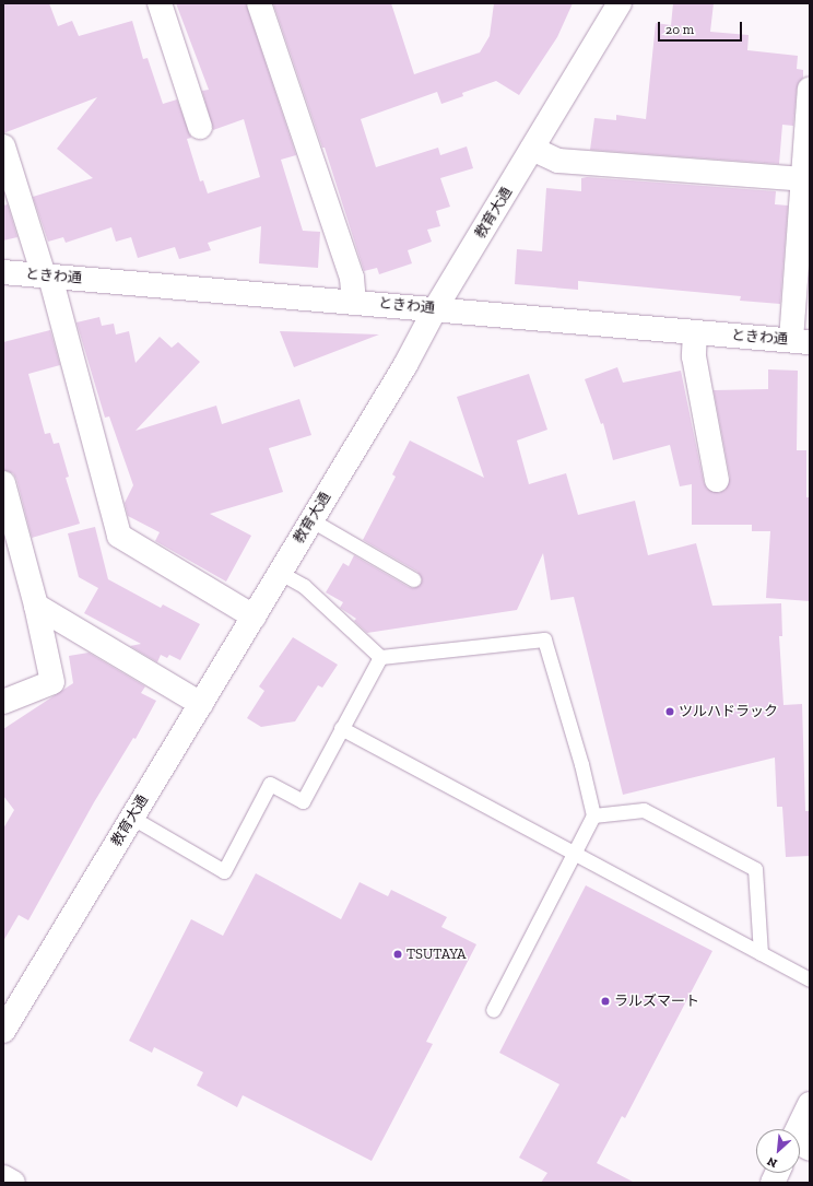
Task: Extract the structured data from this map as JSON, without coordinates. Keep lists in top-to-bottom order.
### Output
{
  "streets": {
    "street": ["教育大通", "ときわ通"]
  },
  "crossings": [
    ["教育大通", "ときわ通"]
  ],
  "places": ["ツルハドラック", "TSUTAYA", "ラルズマート"],
  "scale_bar": "20 m",
  "north": "bottom left"
}
